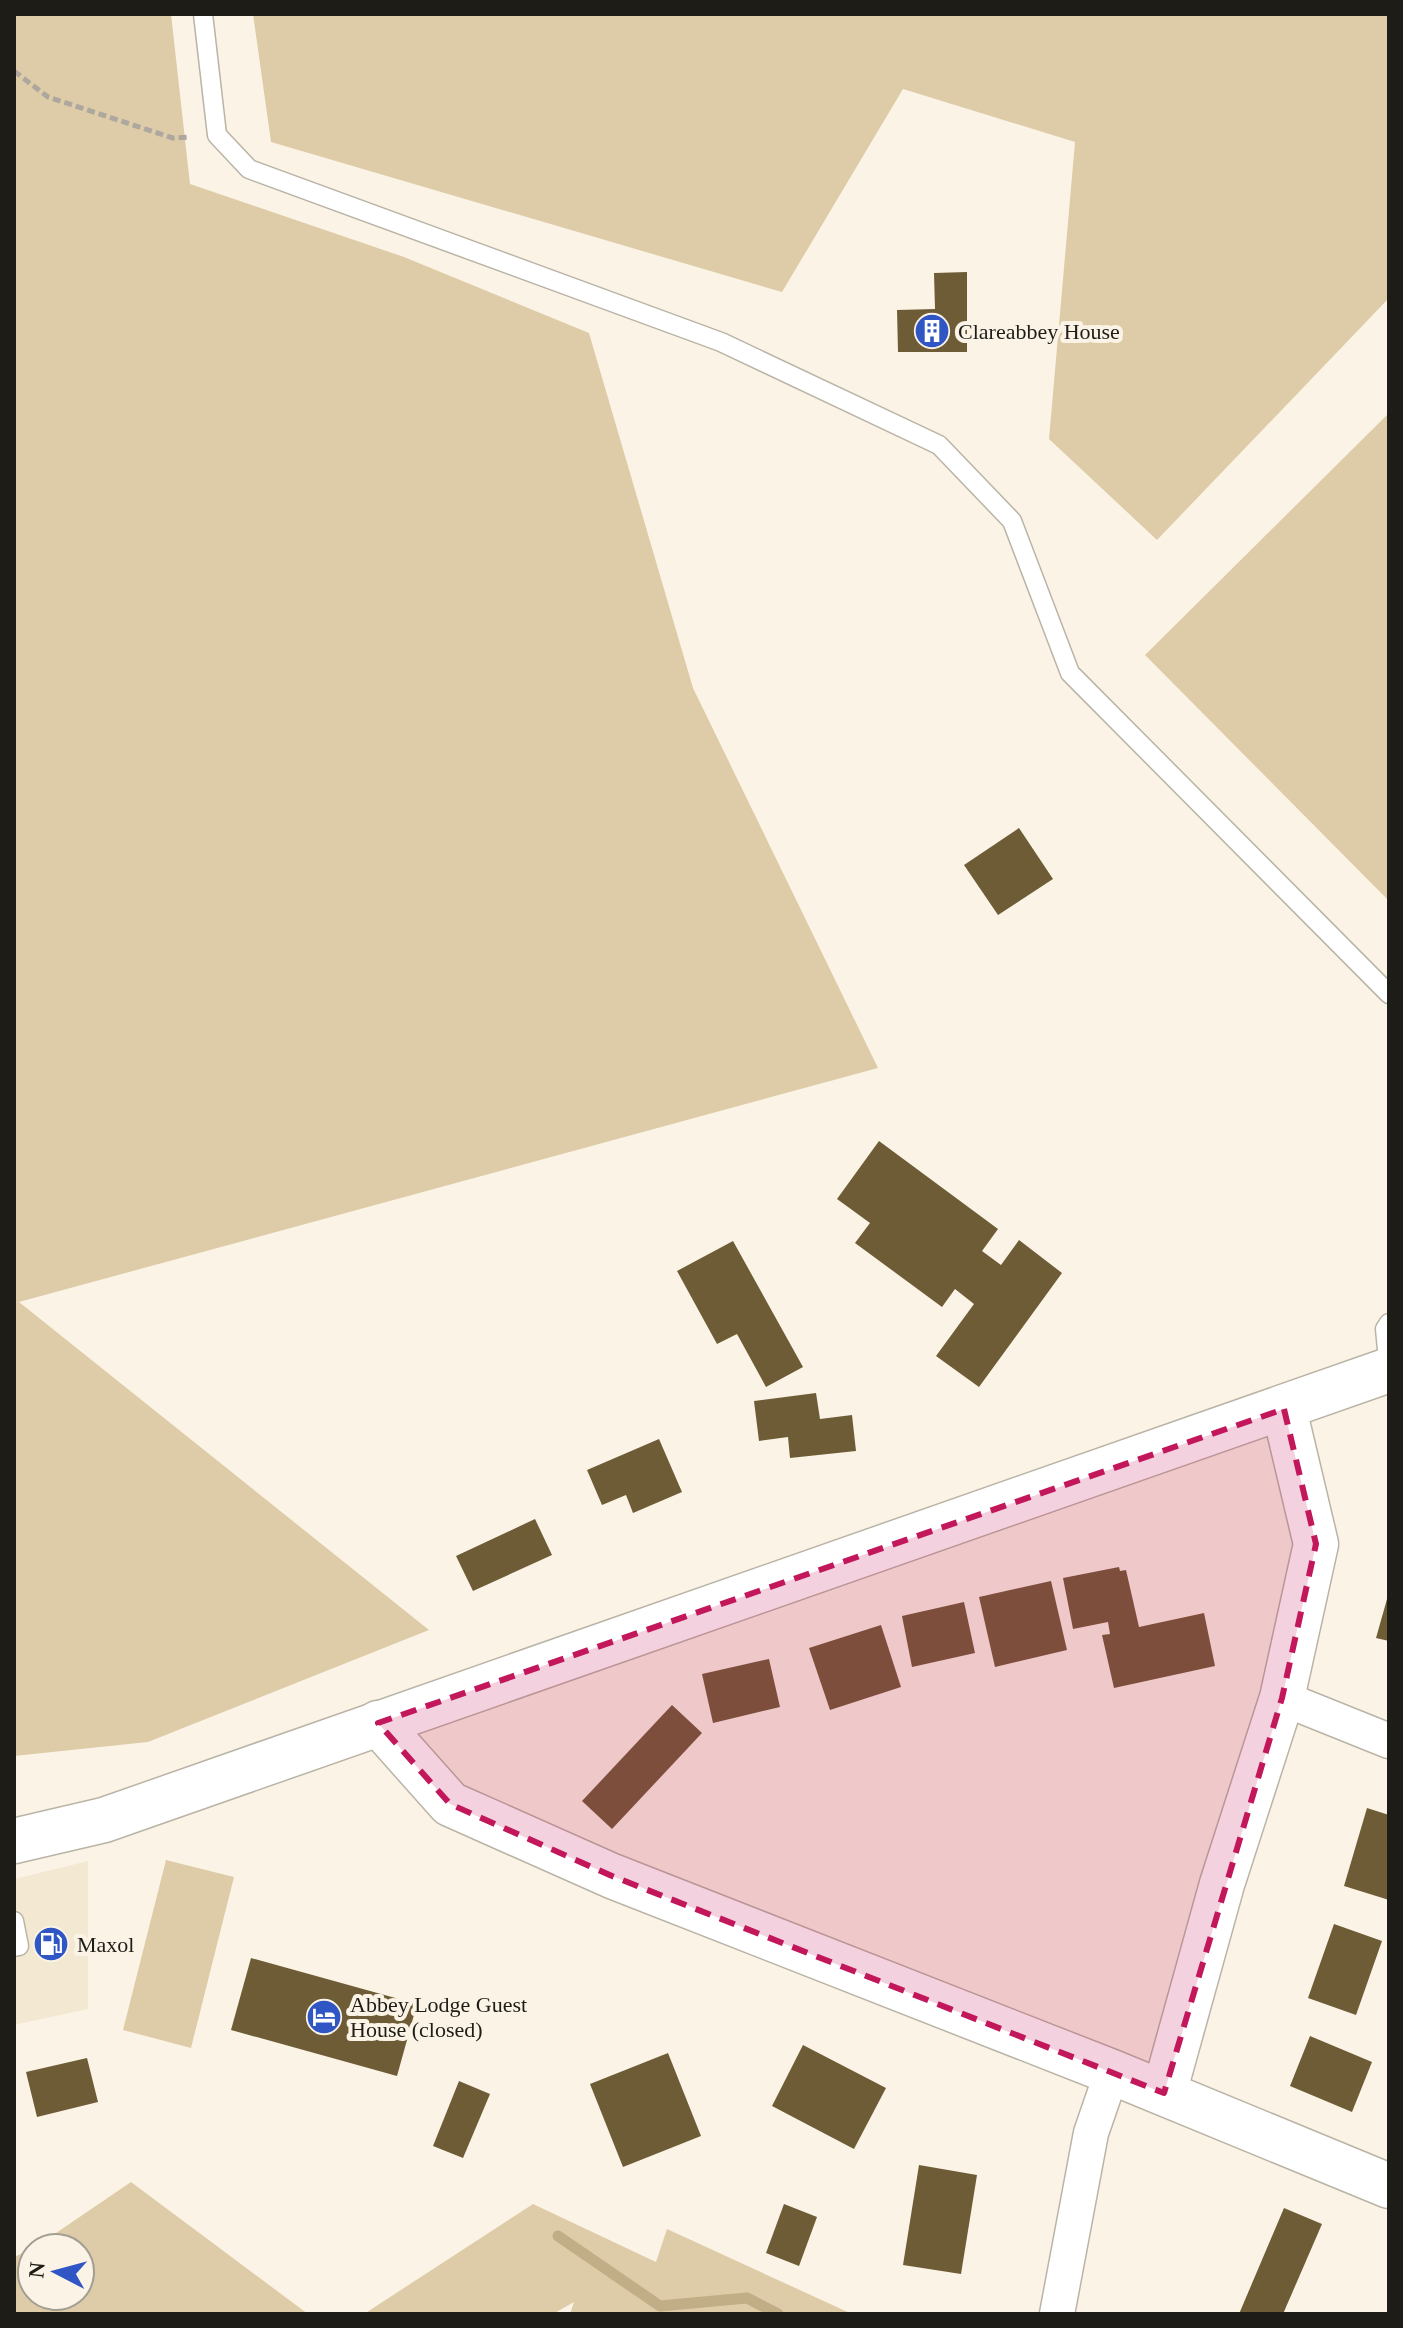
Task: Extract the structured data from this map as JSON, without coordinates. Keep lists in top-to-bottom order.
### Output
{
  "places": {
    "building": ["Clareabbey House"],
    "fuel station": ["Maxol"],
    "hotel": ["Abbey Lodge Guest House (closed)"]
  },
  "north": "left"
}
